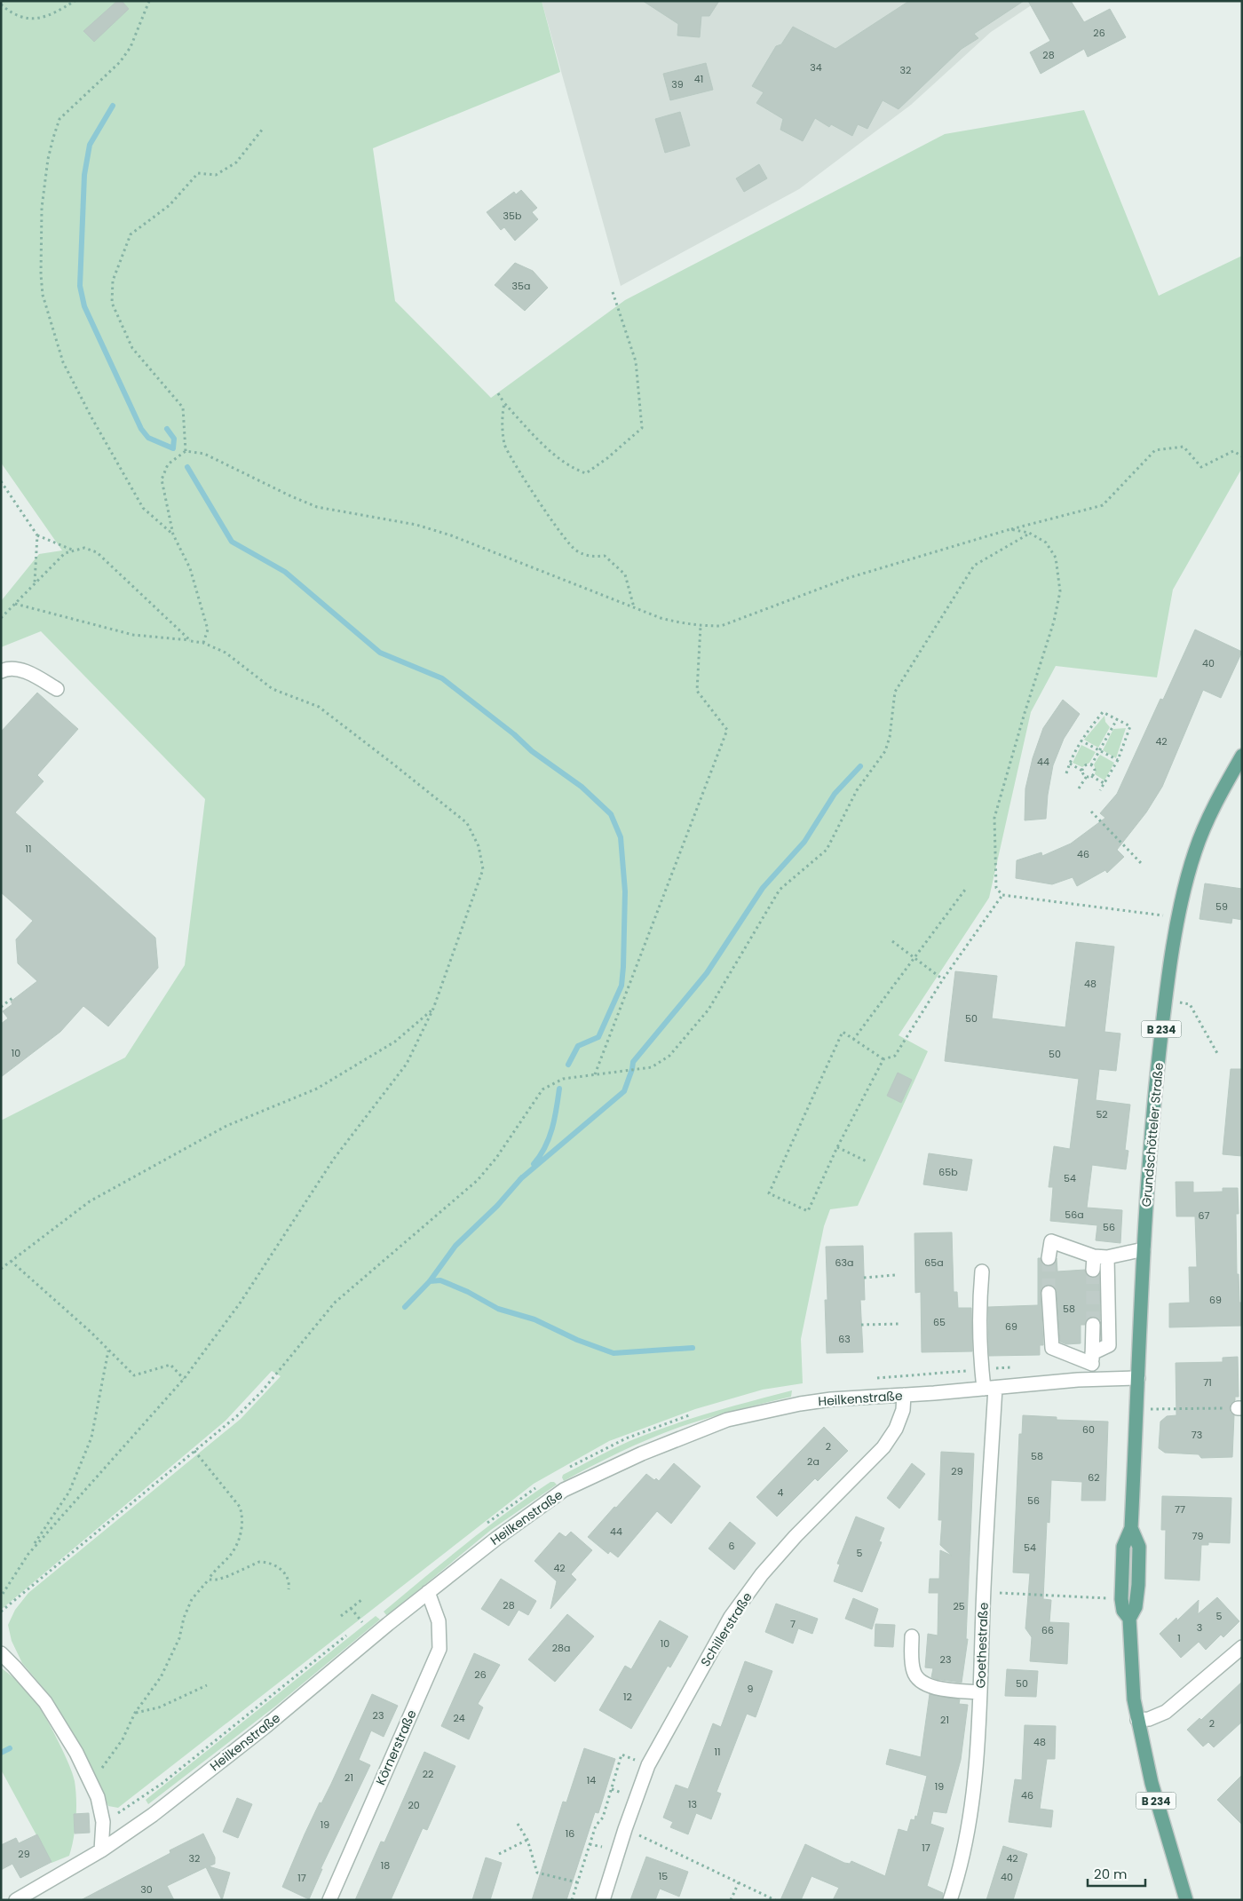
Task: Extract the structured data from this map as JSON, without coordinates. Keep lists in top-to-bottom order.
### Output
{
  "streets": {
    "main road": ["B 234", "Grundschötteler Straße"],
    "street": [
      "Heilkenstraße",
      "Schillerstraße",
      "Goethestraße",
      "Körnerstraße"
    ]
  },
  "crossings": [
    ["Grundschötteler Straße", "Heilkenstraße"],
    ["Heilkenstraße", "Schillerstraße"],
    ["Heilkenstraße", "Goethestraße"],
    ["Heilkenstraße", "Körnerstraße"]
  ],
  "house_numbers": [
    "26",
    "28",
    "34",
    "32",
    "41",
    "39",
    "35b",
    "35a",
    "40",
    "42",
    "44",
    "11",
    "46",
    "59",
    "48",
    "50",
    "10",
    "50",
    "52",
    "65b",
    "54",
    "56a",
    "67",
    "56",
    "63a",
    "65a",
    "69",
    "58",
    "65",
    "69",
    "63",
    "71",
    "60",
    "73",
    "2",
    "58",
    "2a",
    "29",
    "62",
    "4",
    "56",
    "77",
    "44",
    "79",
    "6",
    "54",
    "5",
    "42",
    "28",
    "25",
    "5",
    "7",
    "3",
    "66",
    "1",
    "10",
    "28a",
    "23",
    "26",
    "50",
    "9",
    "12",
    "23",
    "24",
    "21",
    "2",
    "48",
    "11",
    "22",
    "21",
    "14",
    "19",
    "46",
    "13",
    "20",
    "19",
    "16",
    "17",
    "29",
    "32",
    "42",
    "18",
    "15",
    "40",
    "17",
    "30"
  ],
  "scale_bar": "20 m"
}
